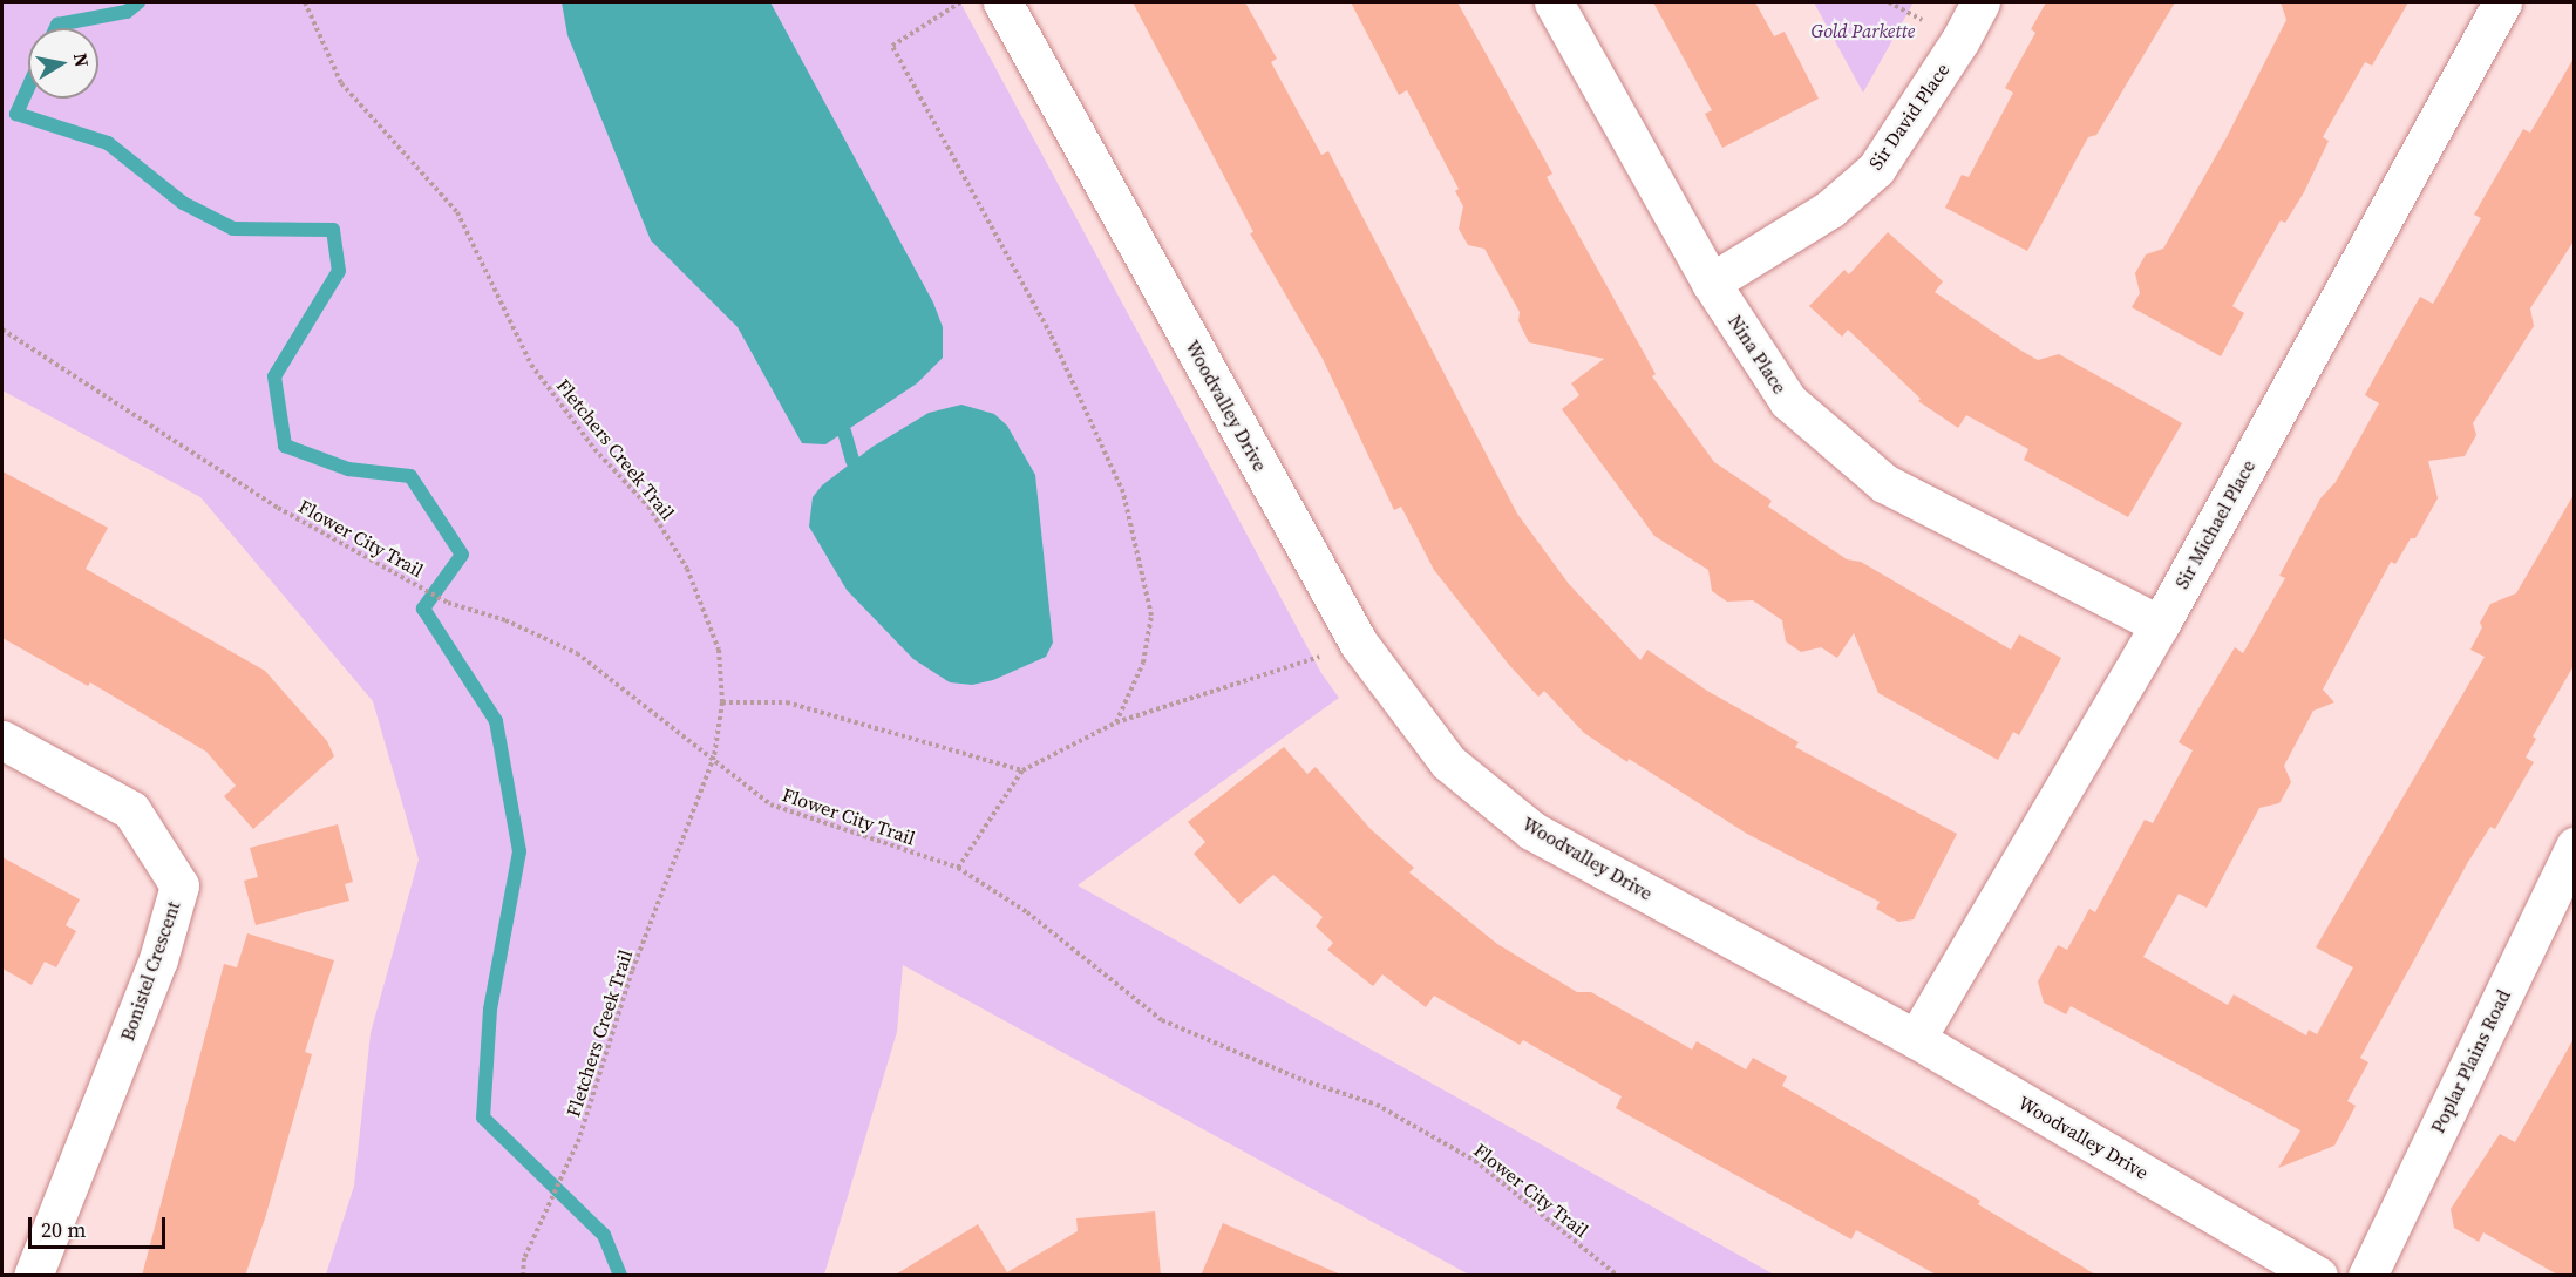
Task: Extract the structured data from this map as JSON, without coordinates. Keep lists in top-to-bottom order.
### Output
{
  "streets": {
    "street": [
      "Sir David Place",
      "Nina Place",
      "Woodvalley Drive",
      "Sir Michael Place",
      "Bonistel Crescent",
      "Poplar Plains Road"
    ],
    "path": ["Fletchers Creek Trail", "Flower City Trail"]
  },
  "crossings": [
    ["Sir David Place", "Nina Place"],
    ["Nina Place", "Sir Michael Place"],
    ["Woodvalley Drive", "Sir Michael Place"],
    ["Fletchers Creek Trail", "Flower City Trail"]
  ],
  "parks": ["Gold Parkette"],
  "scale_bar": "20 m",
  "north": "right"
}
